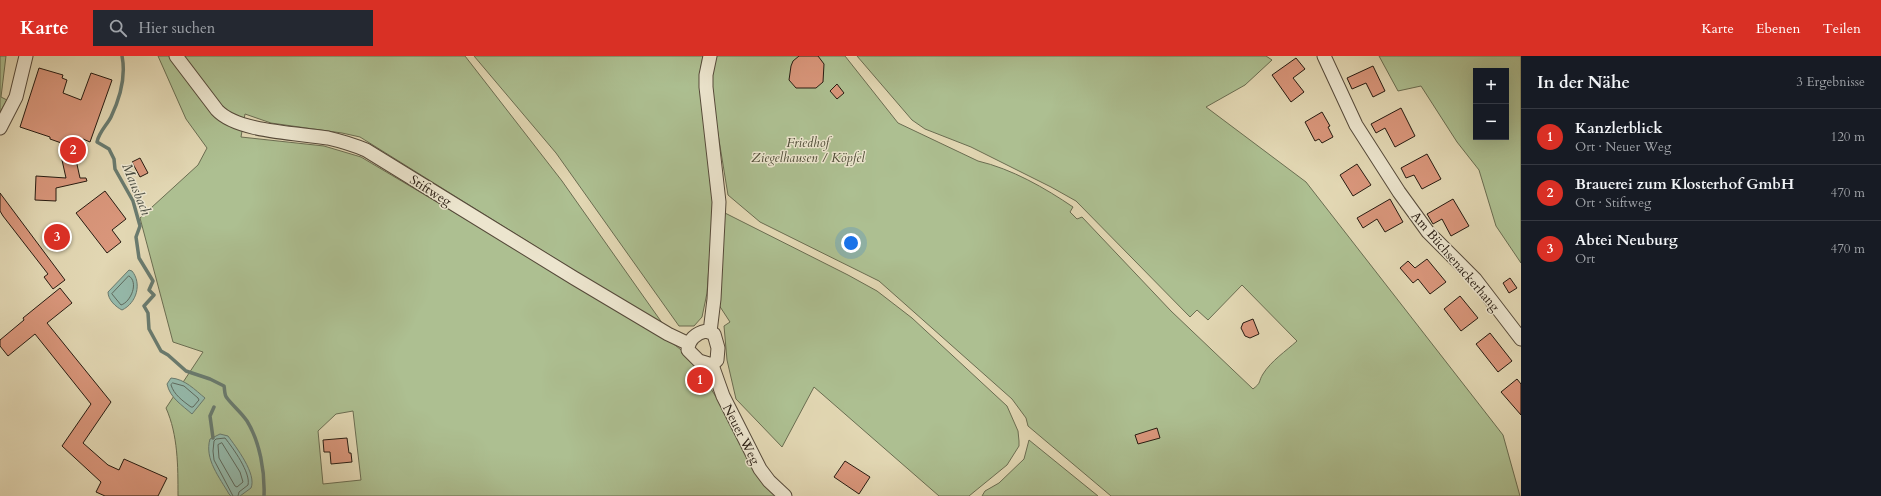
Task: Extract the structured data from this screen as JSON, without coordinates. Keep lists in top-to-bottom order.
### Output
{
  "streets": {
    "street": ["Stiftweg", "Am Büchsenackerhang", "Neuer Weg"]
  },
  "crossings": [
    ["Stiftweg", "Neuer Weg"]
  ],
  "water": ["Mausbach"],
  "parks": ["Friedhof Ziegelhausen / Köpfel"],
  "page": {
    "header": "Karte",
    "search": "Hier suchen",
    "nav": ["Karte", "Ebenen", "Teilen"],
    "heading": ["In der Nähe", "3 Ergebnisse"],
    "map_buttons": ["+", "−"],
    "list": [
      {
        "mark": "1",
        "name": "Kanzlerblick",
        "note": "Ort · Neuer Weg",
        "value": "120 m"
      },
      {
        "mark": "2",
        "name": "Brauerei zum Klosterhof GmbH",
        "note": "Ort · Stiftweg",
        "value": "470 m"
      },
      {
        "mark": "3",
        "name": "Abtei Neuburg",
        "note": "Ort",
        "value": "470 m"
      }
    ],
    "pins": ["2", "3", "1"]
  }
}
